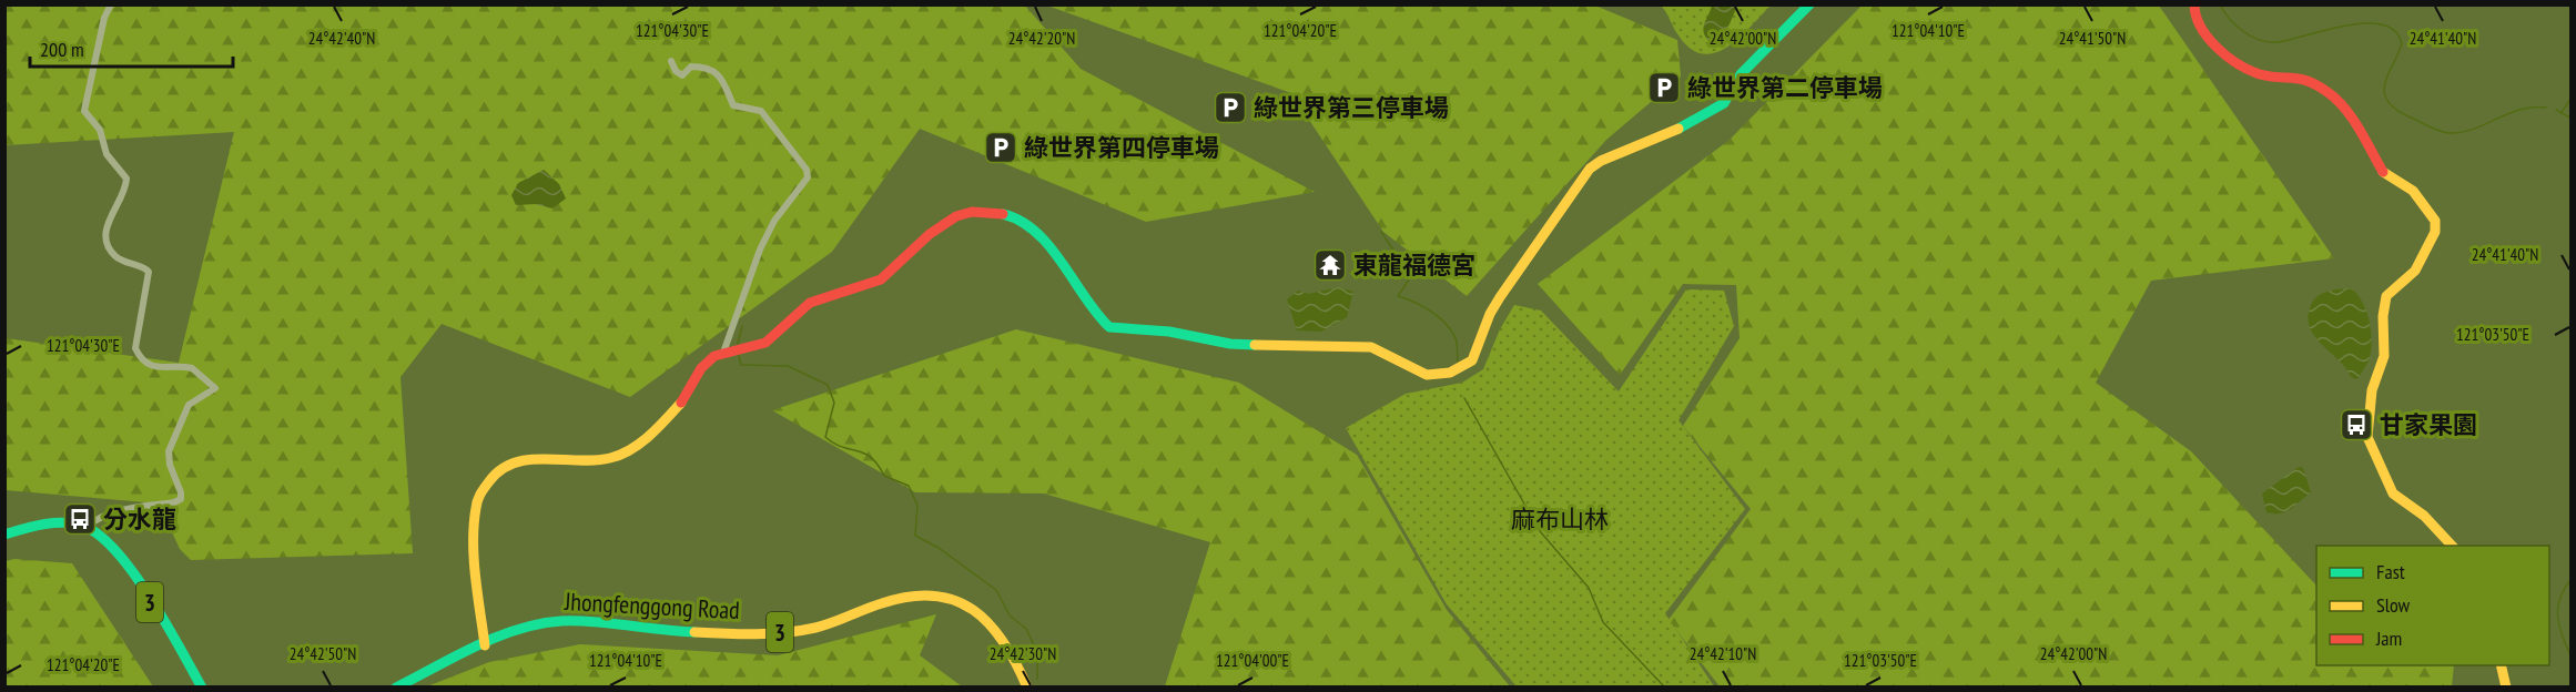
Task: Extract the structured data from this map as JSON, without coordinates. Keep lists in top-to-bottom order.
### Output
{
  "streets": {
    "street": ["3", "Jhongfenggong Road"]
  },
  "parks": ["麻布山林"],
  "places": {
    "parking": ["綠世界第二停車場", "綠世界第三停車場", "綠世界第四停車場"],
    "temple": ["東龍福德宮"],
    "bus stop": ["甘家果園", "分水龍"]
  },
  "legend": ["Fast", "Slow", "Jam"],
  "scale_bar": "200 m",
  "coordinates": [
    "121°04'30\"E",
    "121°04'20\"E",
    "121°04'10\"E",
    "24°41'40\"N",
    "24°42'40\"N",
    "24°42'20\"N",
    "24°42'00\"N",
    "24°41'50\"N",
    "121°03'50\"E",
    "24°42'50\"N",
    "24°42'30\"N",
    "24°42'10\"N",
    "121°04'00\"E"
  ]
}
